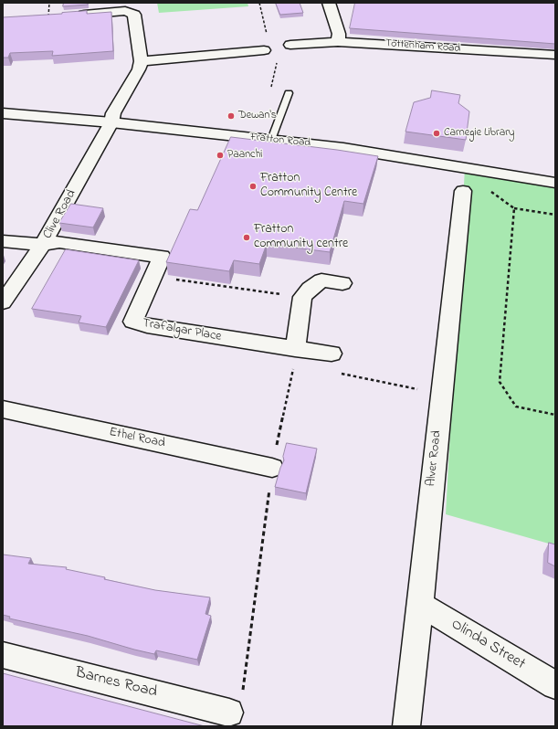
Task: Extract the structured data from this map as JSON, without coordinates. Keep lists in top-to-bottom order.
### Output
{
  "streets": {
    "street": [
      "Tottenham Road",
      "Fratton Road",
      "Clive Road",
      "Trafalgar Place",
      "Ethel Road",
      "Alver Road",
      "Olinda Street",
      "Barnes Road"
    ]
  },
  "crossings": [
    ["Fratton Road", "Clive Road"],
    ["Clive Road", "Trafalgar Place"],
    ["Alver Road", "Olinda Street"]
  ],
  "places": [
    "Dewan's",
    "Carnegie Library",
    "Paanchi",
    "Fratton Community Centre",
    "Fratton community centre"
  ]
}
